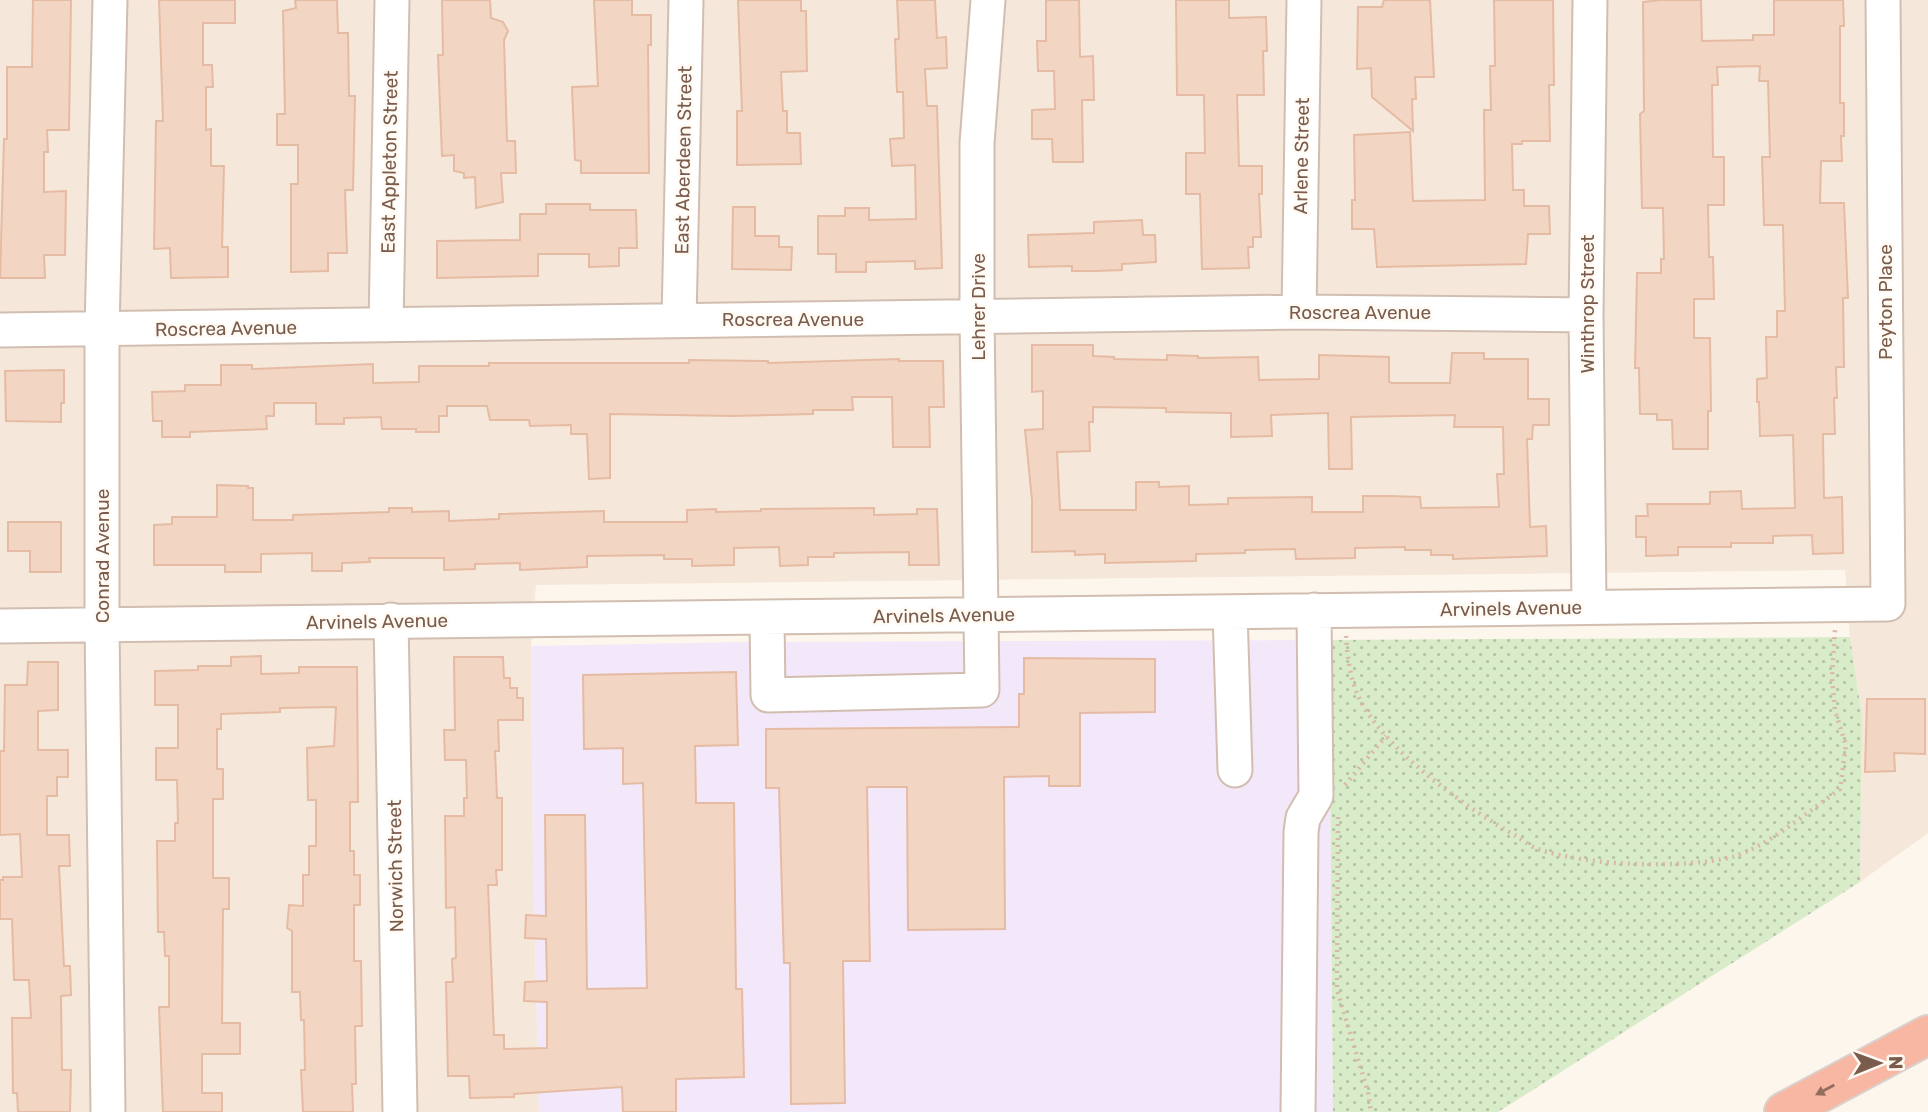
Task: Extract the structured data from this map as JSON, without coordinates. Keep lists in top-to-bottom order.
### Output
{
  "streets": {
    "street": [
      "Arlene Street",
      "East Aberdeen Street",
      "East Appleton Street",
      "Peyton Place",
      "Winthrop Street",
      "Lehrer Drive",
      "Roscrea Avenue",
      "Conrad Avenue",
      "Arvinels Avenue",
      "Norwich Street"
    ]
  },
  "crossings": [
    ["Arlene Street", "Roscrea Avenue"],
    ["East Aberdeen Street", "Roscrea Avenue"],
    ["East Appleton Street", "Roscrea Avenue"],
    ["Peyton Place", "Arvinels Avenue"],
    ["Winthrop Street", "Roscrea Avenue"],
    ["Winthrop Street", "Arvinels Avenue"],
    ["Lehrer Drive", "Roscrea Avenue"],
    ["Lehrer Drive", "Arvinels Avenue"],
    ["Roscrea Avenue", "Conrad Avenue"],
    ["Conrad Avenue", "Arvinels Avenue"],
    ["Arvinels Avenue", "Norwich Street"]
  ],
  "north": "right"
}
